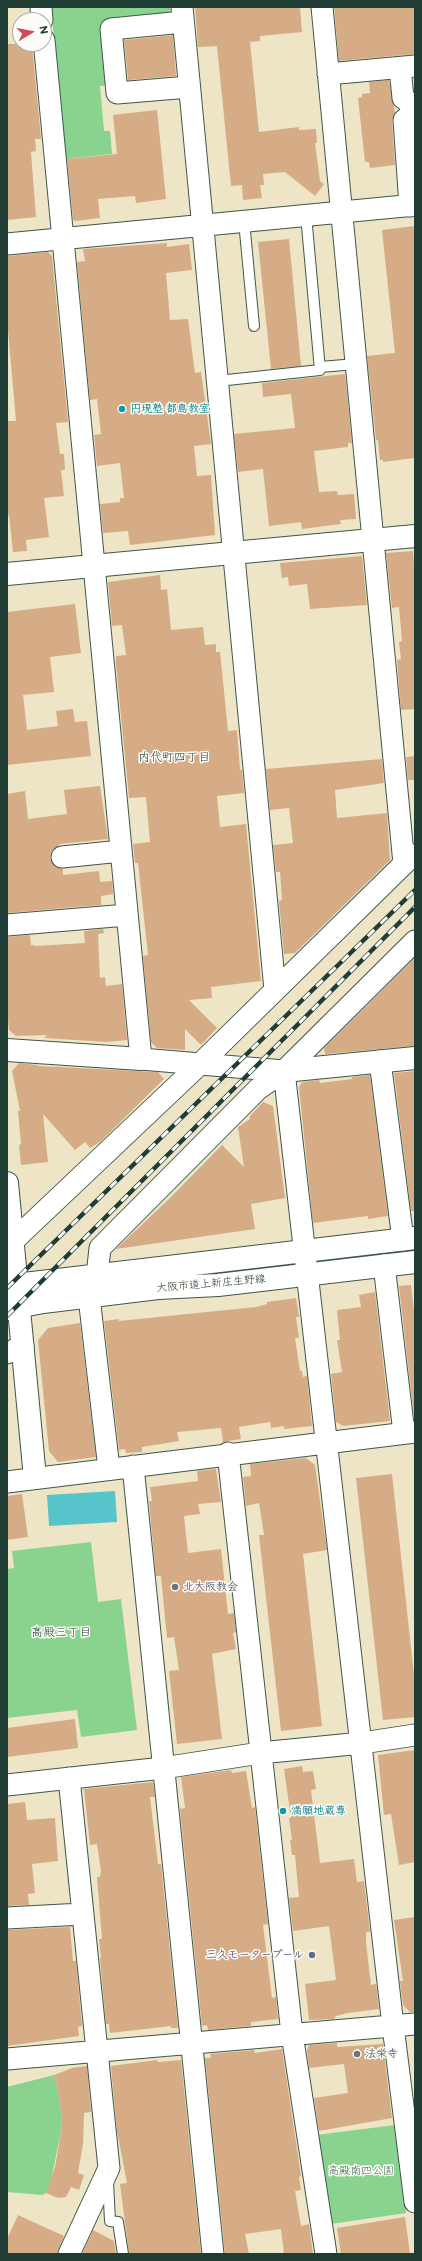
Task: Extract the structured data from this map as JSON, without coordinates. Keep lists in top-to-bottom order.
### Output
{
  "streets": {
    "street": ["大阪市道上新庄生野線"]
  },
  "districts": ["内代町四丁目", "高殿三丁目"],
  "parks": ["高殿南四公園"],
  "places": [
    "円現塾 都島教室",
    "北大阪教会",
    "満願地蔵尊",
    "三久モータープール",
    "法栄寺"
  ],
  "north": "right"
}
